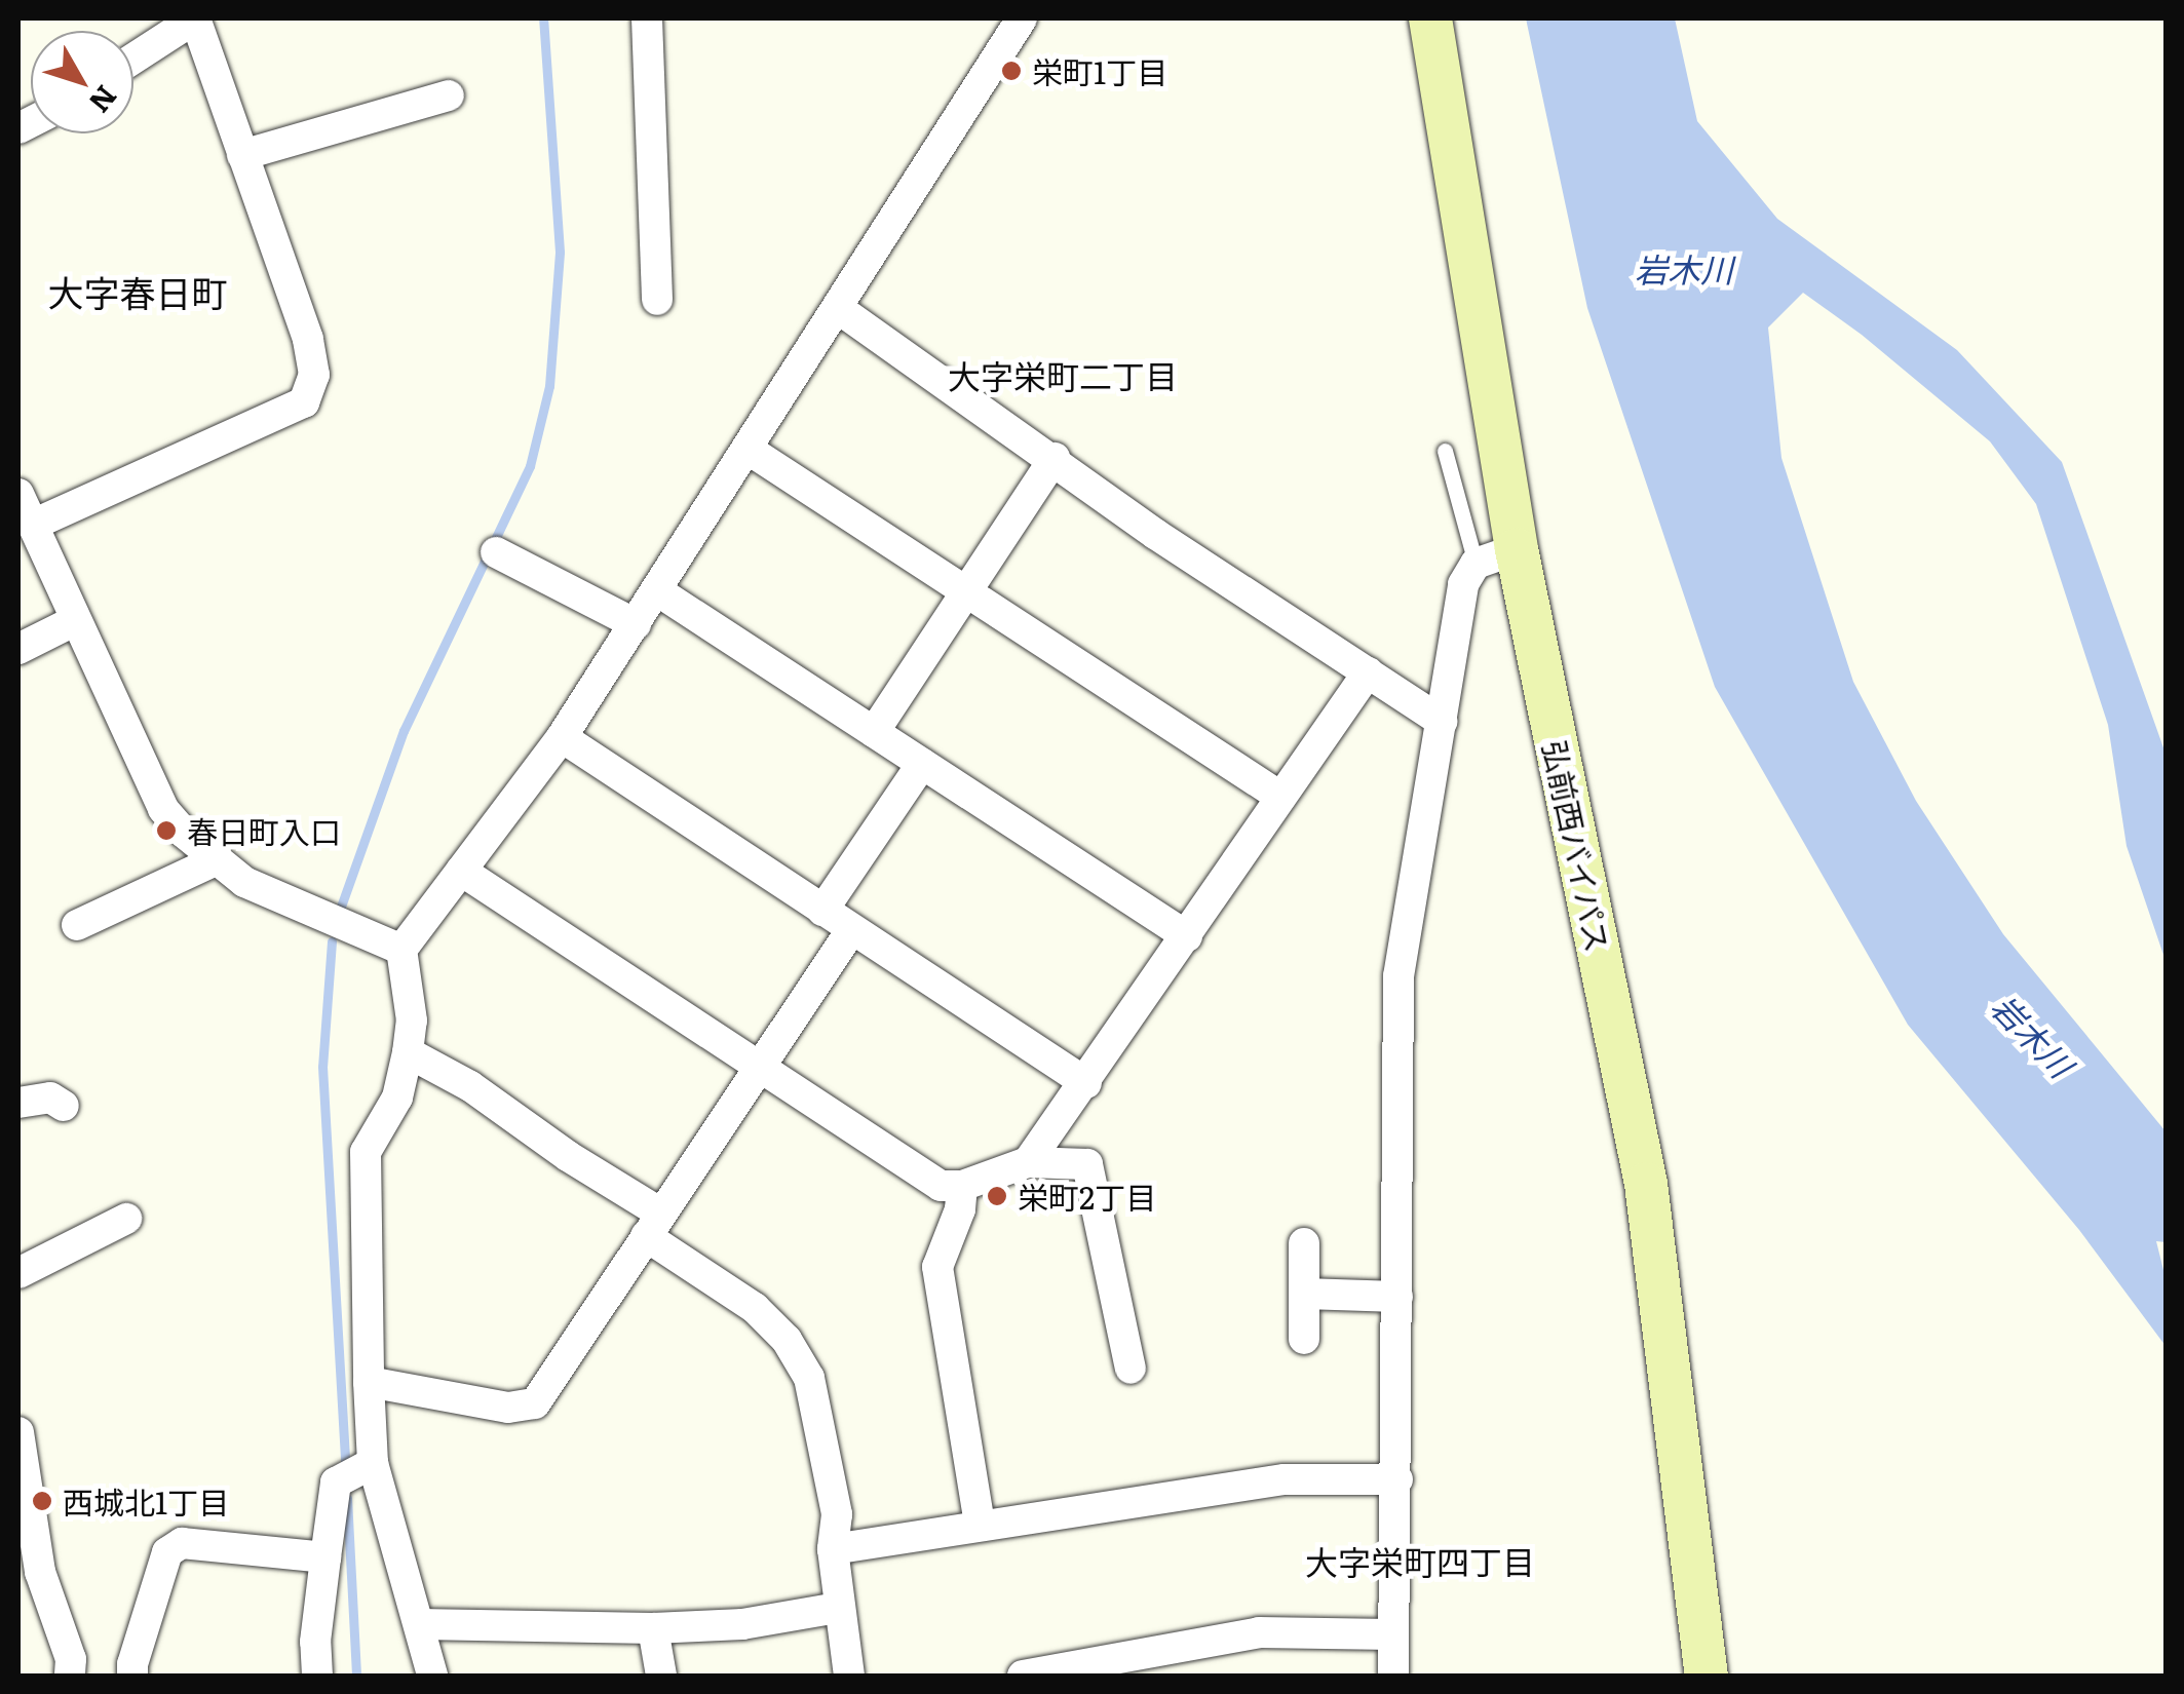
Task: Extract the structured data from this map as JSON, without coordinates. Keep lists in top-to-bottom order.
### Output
{
  "streets": {
    "street": ["弘前西バイパス"]
  },
  "districts": ["大字春日町", "大字栄町二丁目", "大字栄町四丁目"],
  "water": ["岩木川"],
  "places": [
    "栄町1丁目",
    "春日町入口",
    "栄町2丁目",
    "西城北1丁目"
  ],
  "north": "bottom right"
}
